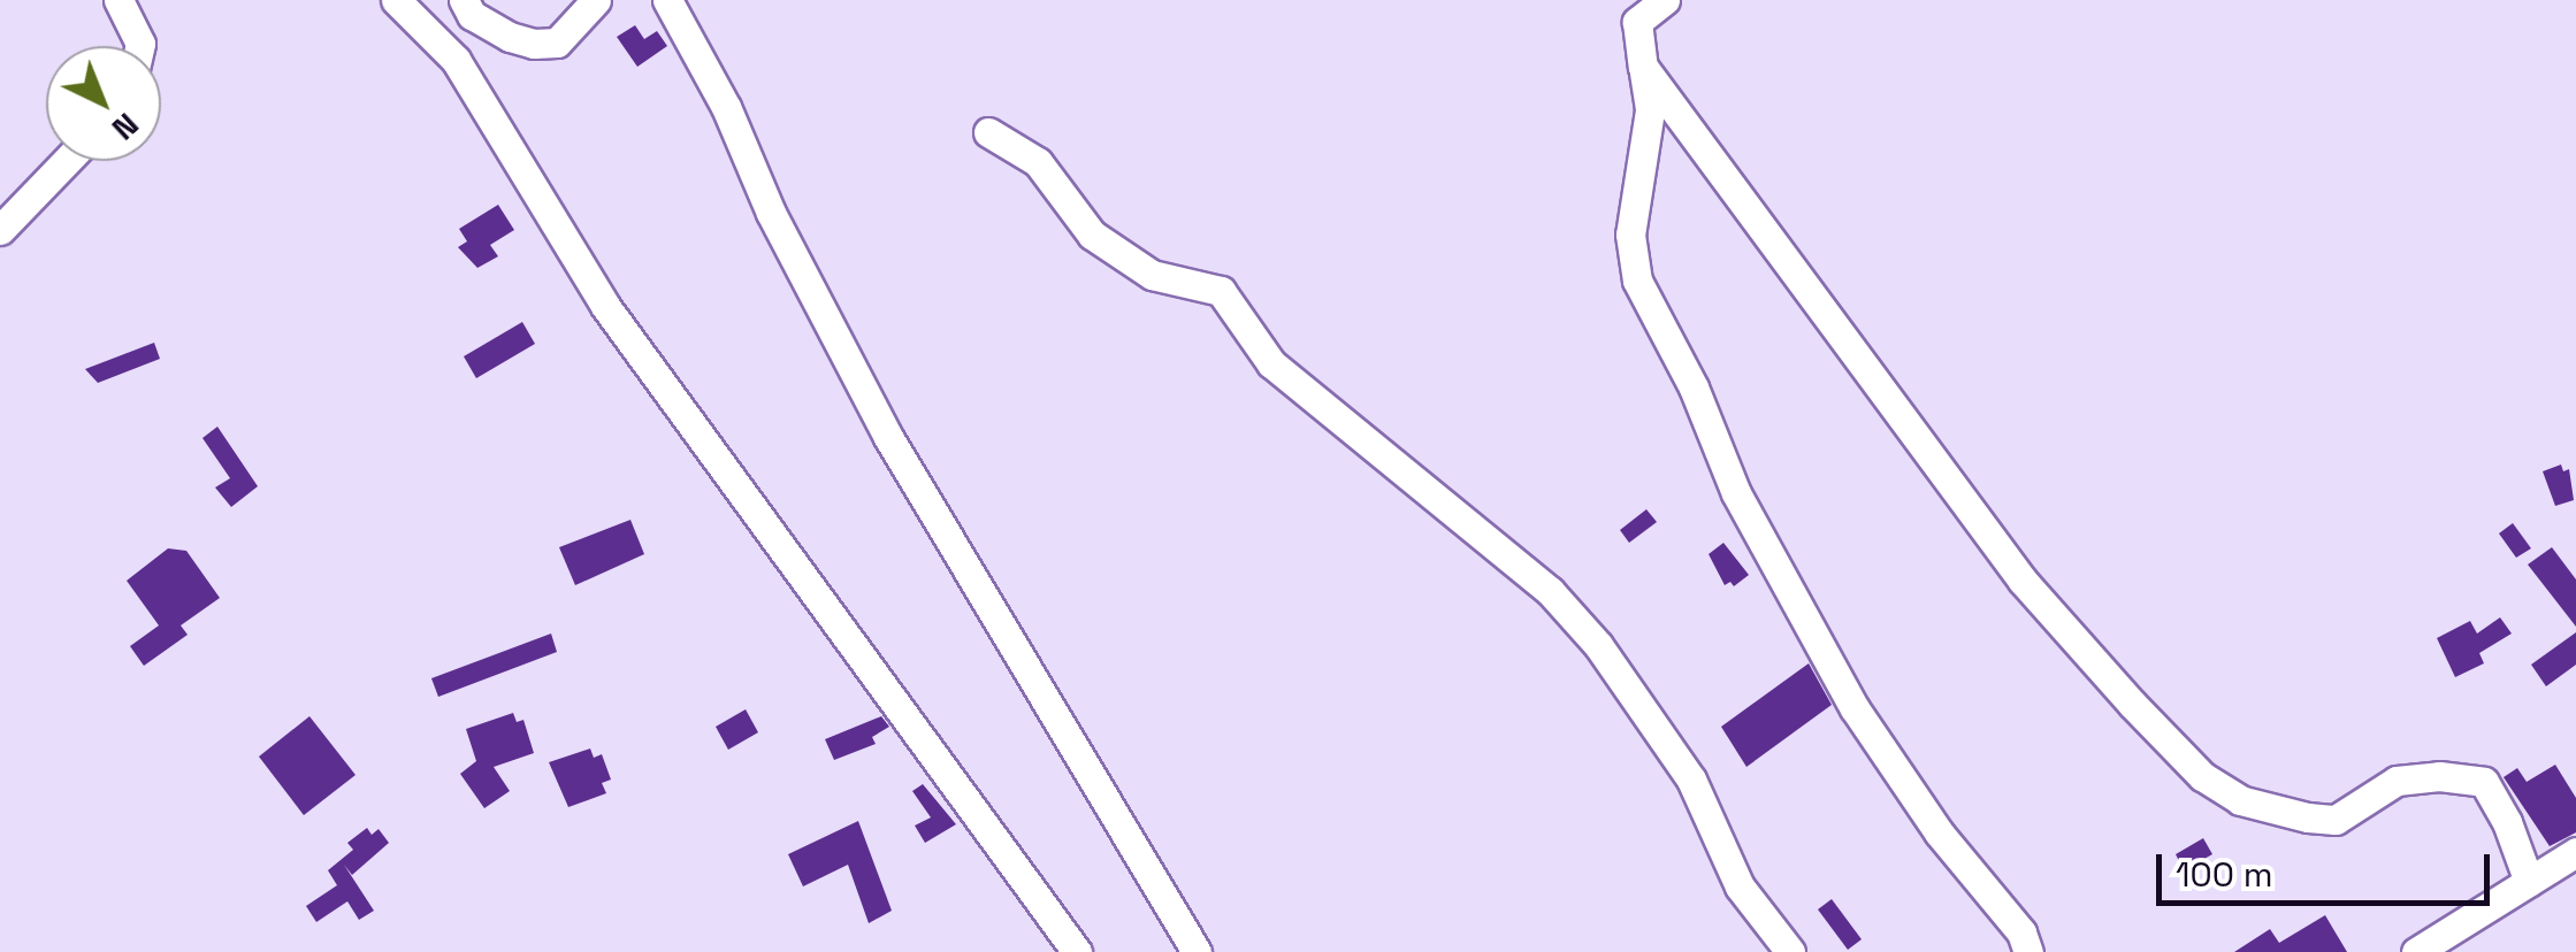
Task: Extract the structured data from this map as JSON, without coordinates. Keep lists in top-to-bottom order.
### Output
{
  "scale_bar": "100 m",
  "north": "bottom right"
}
